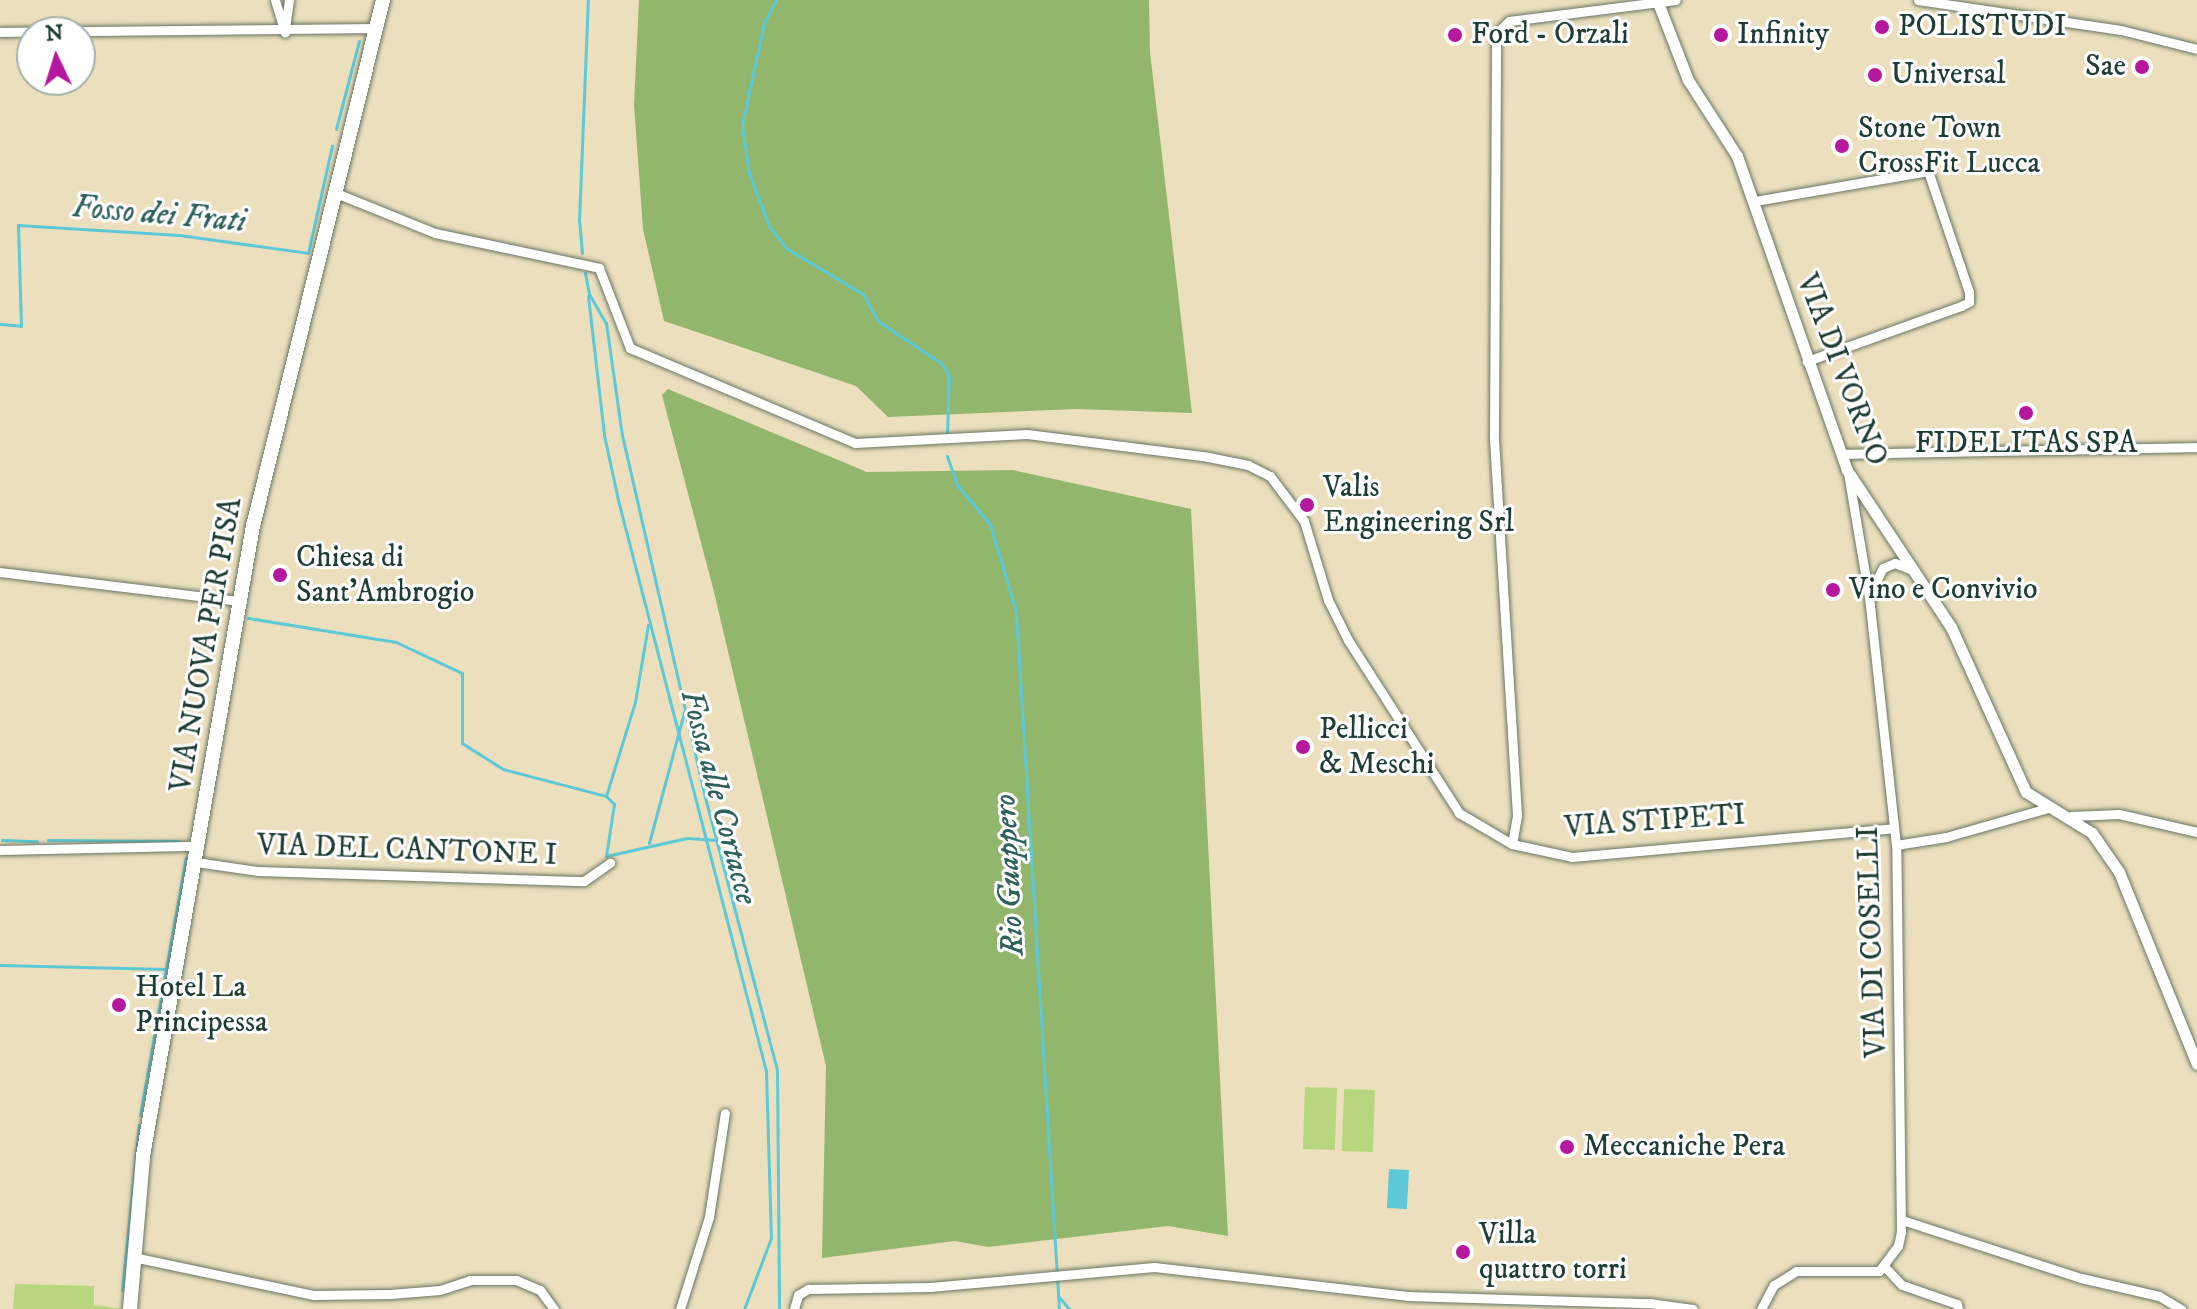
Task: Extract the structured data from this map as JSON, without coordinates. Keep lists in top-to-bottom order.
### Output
{
  "streets": {
    "main road": ["VIA NUOVA PER PISA"],
    "street": [
      "VIA DI VORNO",
      "VIA STIPETI",
      "VIA DEL CANTONE I",
      "VIA DI COSELLI"
    ]
  },
  "crossings": [
    ["VIA DI VORNO", "VIA DI COSELLI"],
    ["VIA NUOVA PER PISA", "VIA STIPETI"],
    ["VIA NUOVA PER PISA", "VIA DEL CANTONE I"],
    ["VIA STIPETI", "VIA DI COSELLI"]
  ],
  "water": ["Fosso dei Frati", "Fossa alle Cortacce", "Rio Guappero"],
  "places": [
    "POLISTUDI",
    "Ford - Orzali",
    "Infinity",
    "Sae",
    "Universal",
    "Stone Town CrossFit Lucca",
    "FIDELITAS SPA",
    "Valis Engineering Srl",
    "Chiesa di Sant'Ambrogio",
    "Vino e Convivio",
    "Pellicci & Meschi",
    "Hotel La Principessa",
    "Meccaniche Pera",
    "Villa quattro torri"
  ],
  "north": "top"
}
